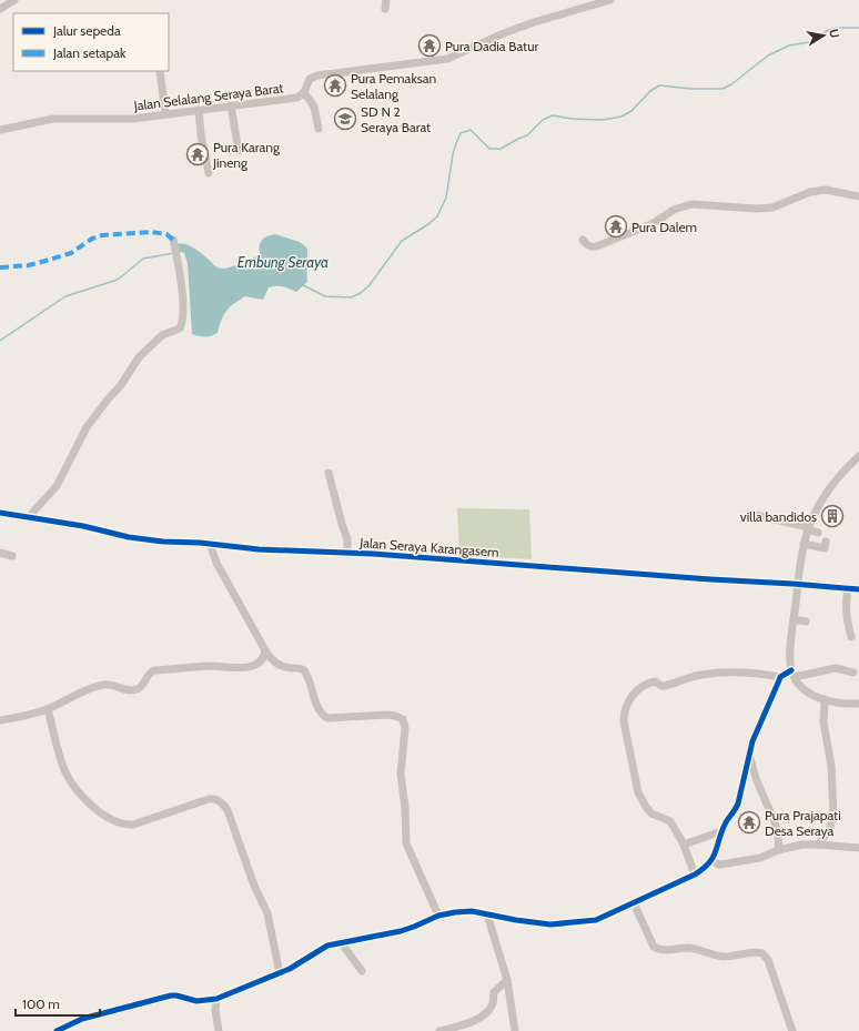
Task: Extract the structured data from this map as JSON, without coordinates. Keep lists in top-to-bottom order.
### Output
{
  "streets": {
    "street": ["Jalan Selalang Seraya Barat", "Jalan Seraya Karangasem"]
  },
  "water": ["Embung Seraya"],
  "places": {
    "temple": [
      "Pura Dadia Batur",
      "Pura Pemaksan Selalang",
      "Pura Karang Jineng",
      "Pura Dalem",
      "Pura Prajapati Desa Seraya"
    ],
    "school or university": ["SD N 2 Seraya Barat"],
    "building": ["villa bandidos"]
  },
  "legend": ["Jalur sepeda", "Jalan setapak"],
  "scale_bar": "100 m",
  "north": "right"
}
